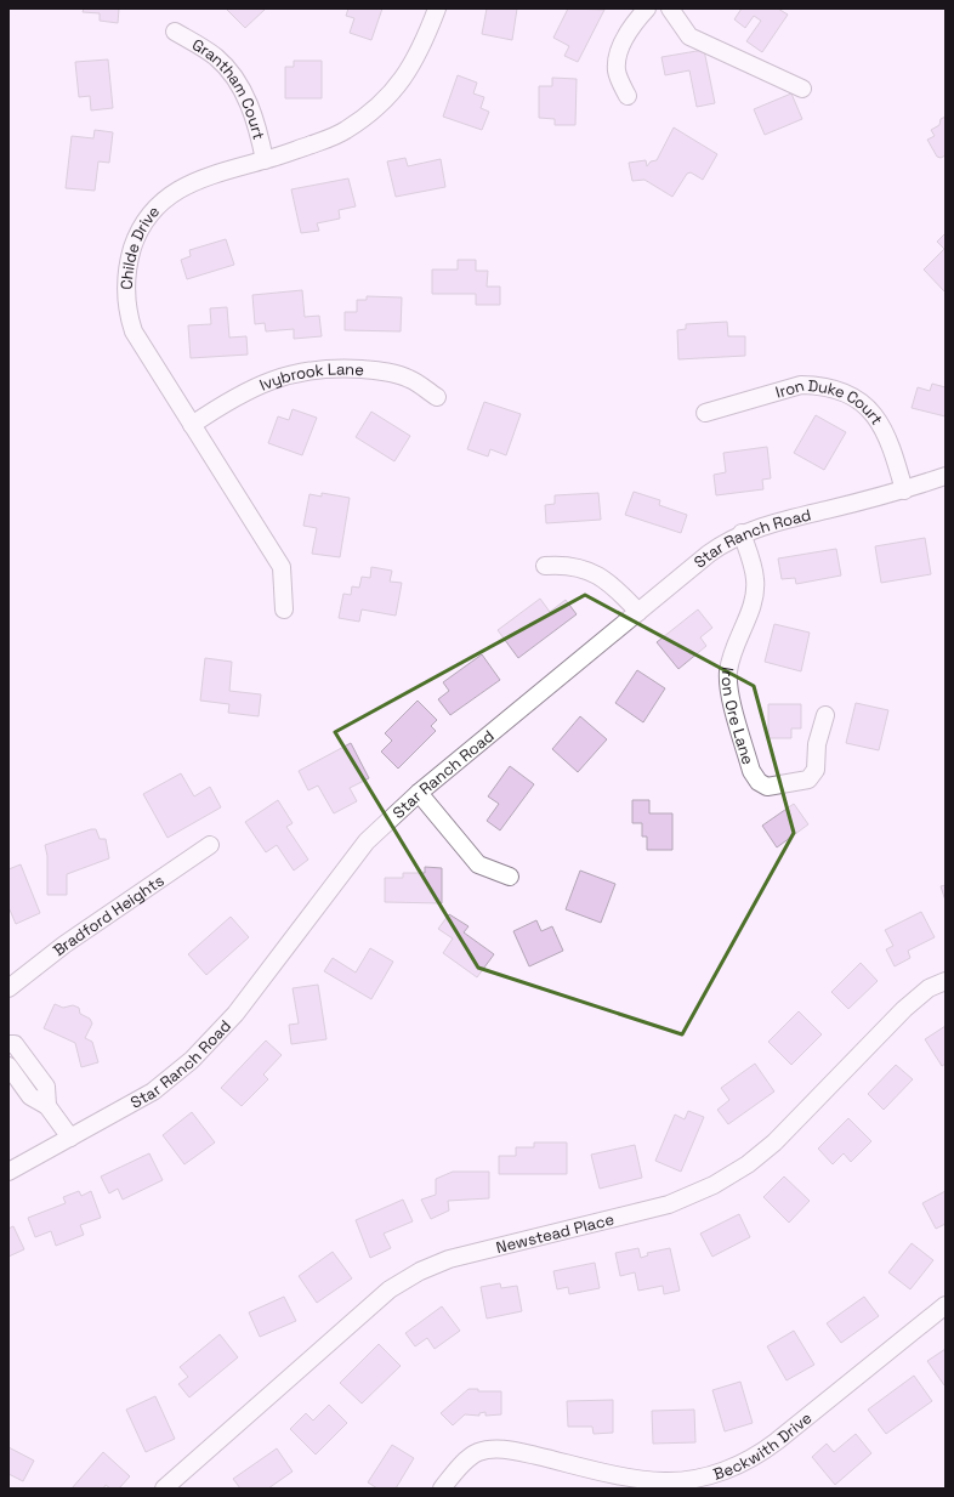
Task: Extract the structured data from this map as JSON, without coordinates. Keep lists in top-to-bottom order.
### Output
{
  "streets": {
    "street": [
      "Grantham Court",
      "Childe Drive",
      "Ivybrook Lane",
      "Iron Duke Court",
      "Star Ranch Road",
      "Iron Ore Lane",
      "Bradford Heights",
      "Newstead Place",
      "Beckwith Drive"
    ]
  },
  "crossings": [
    ["Grantham Court", "Childe Drive"],
    ["Childe Drive", "Ivybrook Lane"],
    ["Iron Duke Court", "Star Ranch Road"],
    ["Star Ranch Road", "Iron Ore Lane"]
  ]
}
